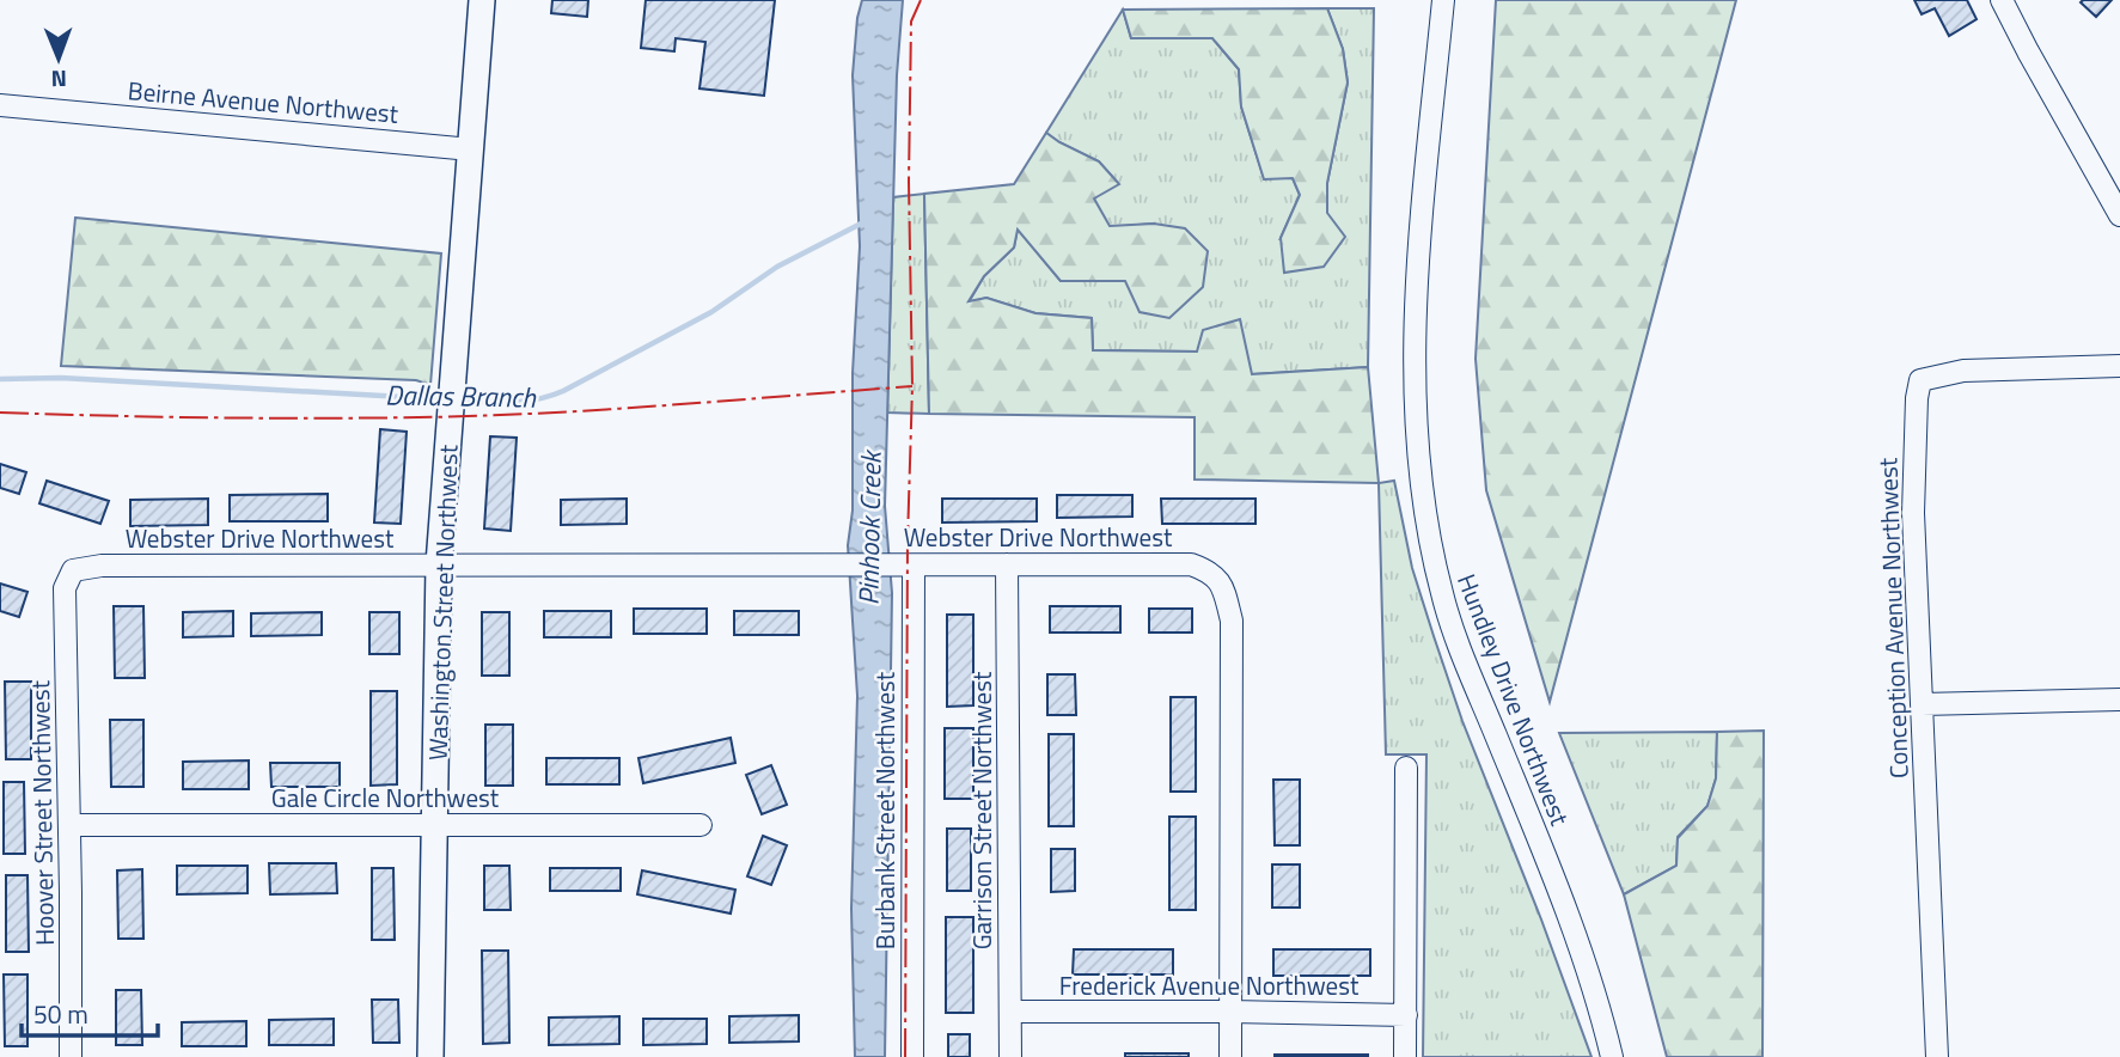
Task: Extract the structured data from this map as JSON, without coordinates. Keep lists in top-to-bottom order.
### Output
{
  "streets": {
    "main road": ["Washington Street Northwest"],
    "street": [
      "Beirne Avenue Northwest",
      "Webster Drive Northwest",
      "Conception Avenue Northwest",
      "Hundley Drive Northwest",
      "Gale Circle Northwest",
      "Burbank Street Northwest",
      "Garrison Street Northwest",
      "Hoover Street Northwest",
      "Frederick Avenue Northwest"
    ]
  },
  "crossings": [
    ["Beirne Avenue Northwest", "Washington Street Northwest"],
    ["Webster Drive Northwest", "Washington Street Northwest"],
    ["Webster Drive Northwest", "Burbank Street Northwest"],
    ["Webster Drive Northwest", "Garrison Street Northwest"],
    ["Webster Drive Northwest", "Hoover Street Northwest"],
    ["Webster Drive Northwest", "Frederick Avenue Northwest"],
    ["Washington Street Northwest", "Gale Circle Northwest"],
    ["Gale Circle Northwest", "Hoover Street Northwest"],
    ["Garrison Street Northwest", "Frederick Avenue Northwest"]
  ],
  "water": ["Dallas Branch", "Pinhook Creek"],
  "scale_bar": "50 m",
  "north": "bottom"
}
